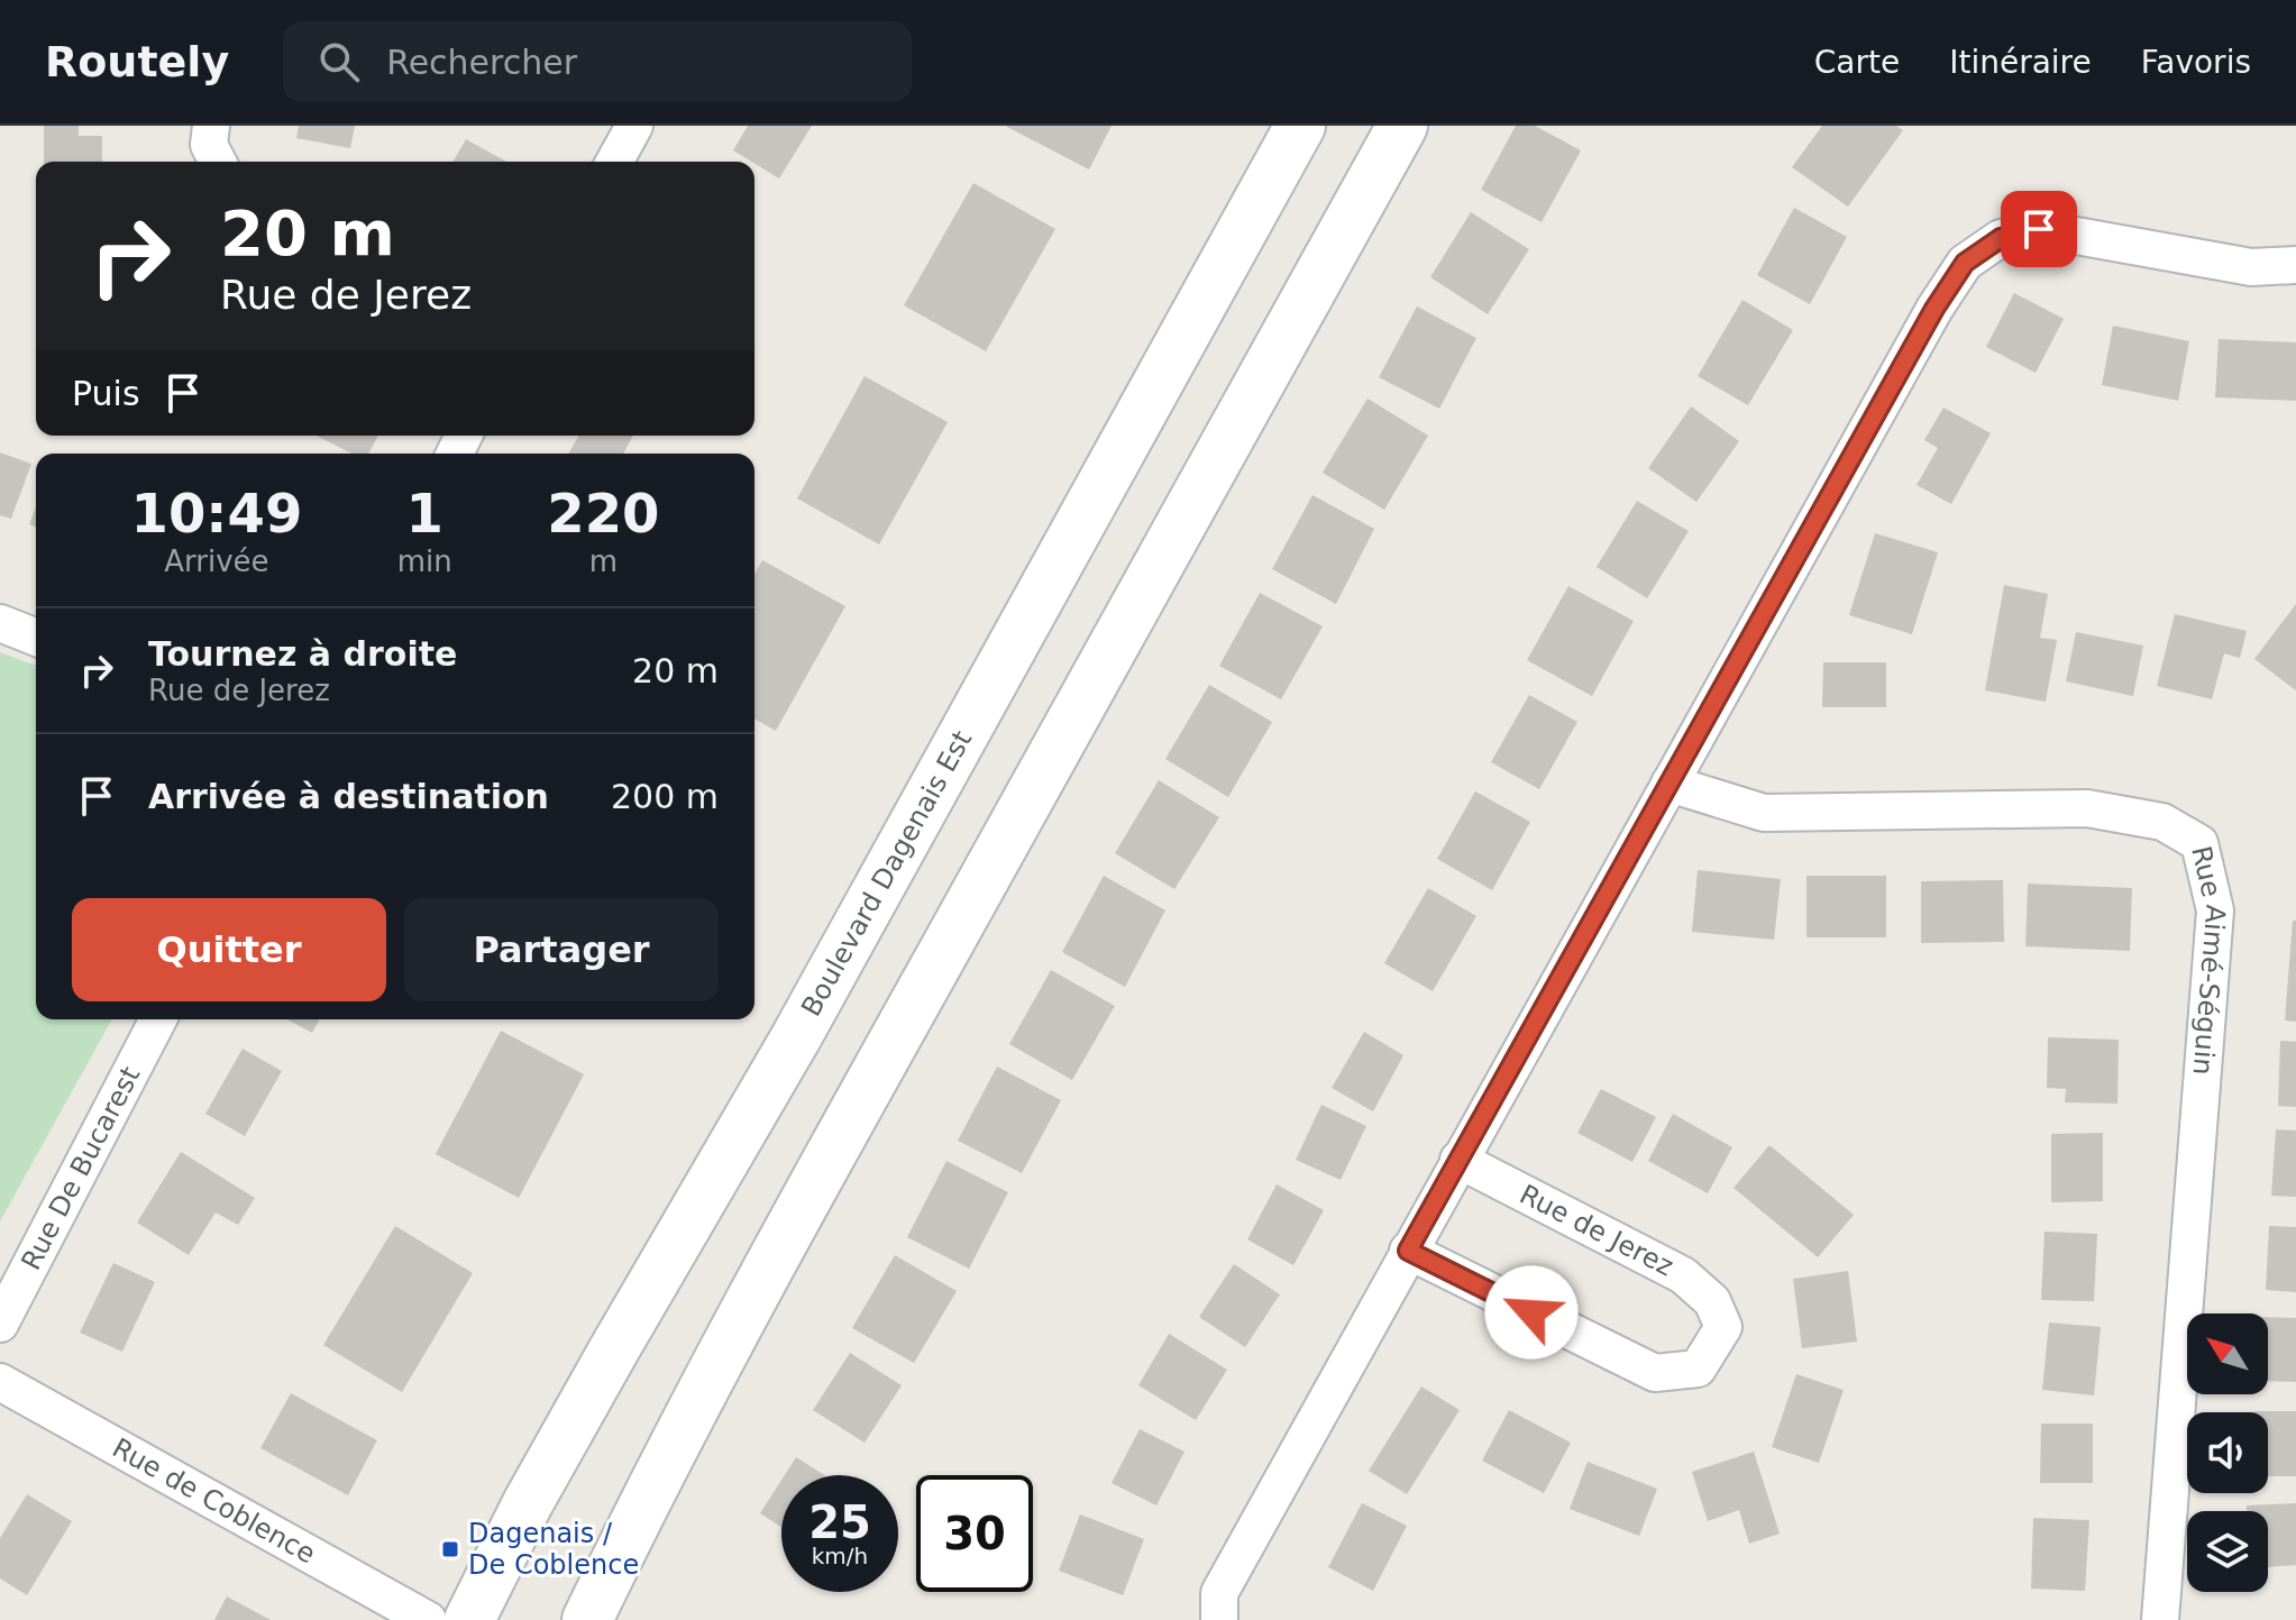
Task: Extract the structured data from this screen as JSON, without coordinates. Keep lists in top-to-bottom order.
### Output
{
  "streets": {
    "main road": ["Boulevard Dagenais Est"],
    "street": [
      "Rue Aimé-Séguin",
      "Rue De Bucarest",
      "Rue de Jerez",
      "Rue de Coblence"
    ]
  },
  "places": {
    "transit": ["Dagenais / De Coblence"]
  },
  "north": "top left",
  "page": {
    "header": "Routely",
    "search": "Rechercher",
    "nav": ["Carte", "Itinéraire", "Favoris"],
    "turn": ["20 m", "Rue de Jerez"],
    "then": "Puis",
    "eta": [
      "10:49",
      "Arrivée",
      "1",
      "min",
      "220",
      "m"
    ],
    "list": [
      {
        "name": "Tournez à droite",
        "note": "Rue de Jerez",
        "value": "20 m"
      },
      {
        "name": "Arrivée à destination",
        "value": "200 m"
      }
    ],
    "buttons": ["Quitter", "Partager"],
    "speed": "25 km/h",
    "limit": "30"
  }
}
